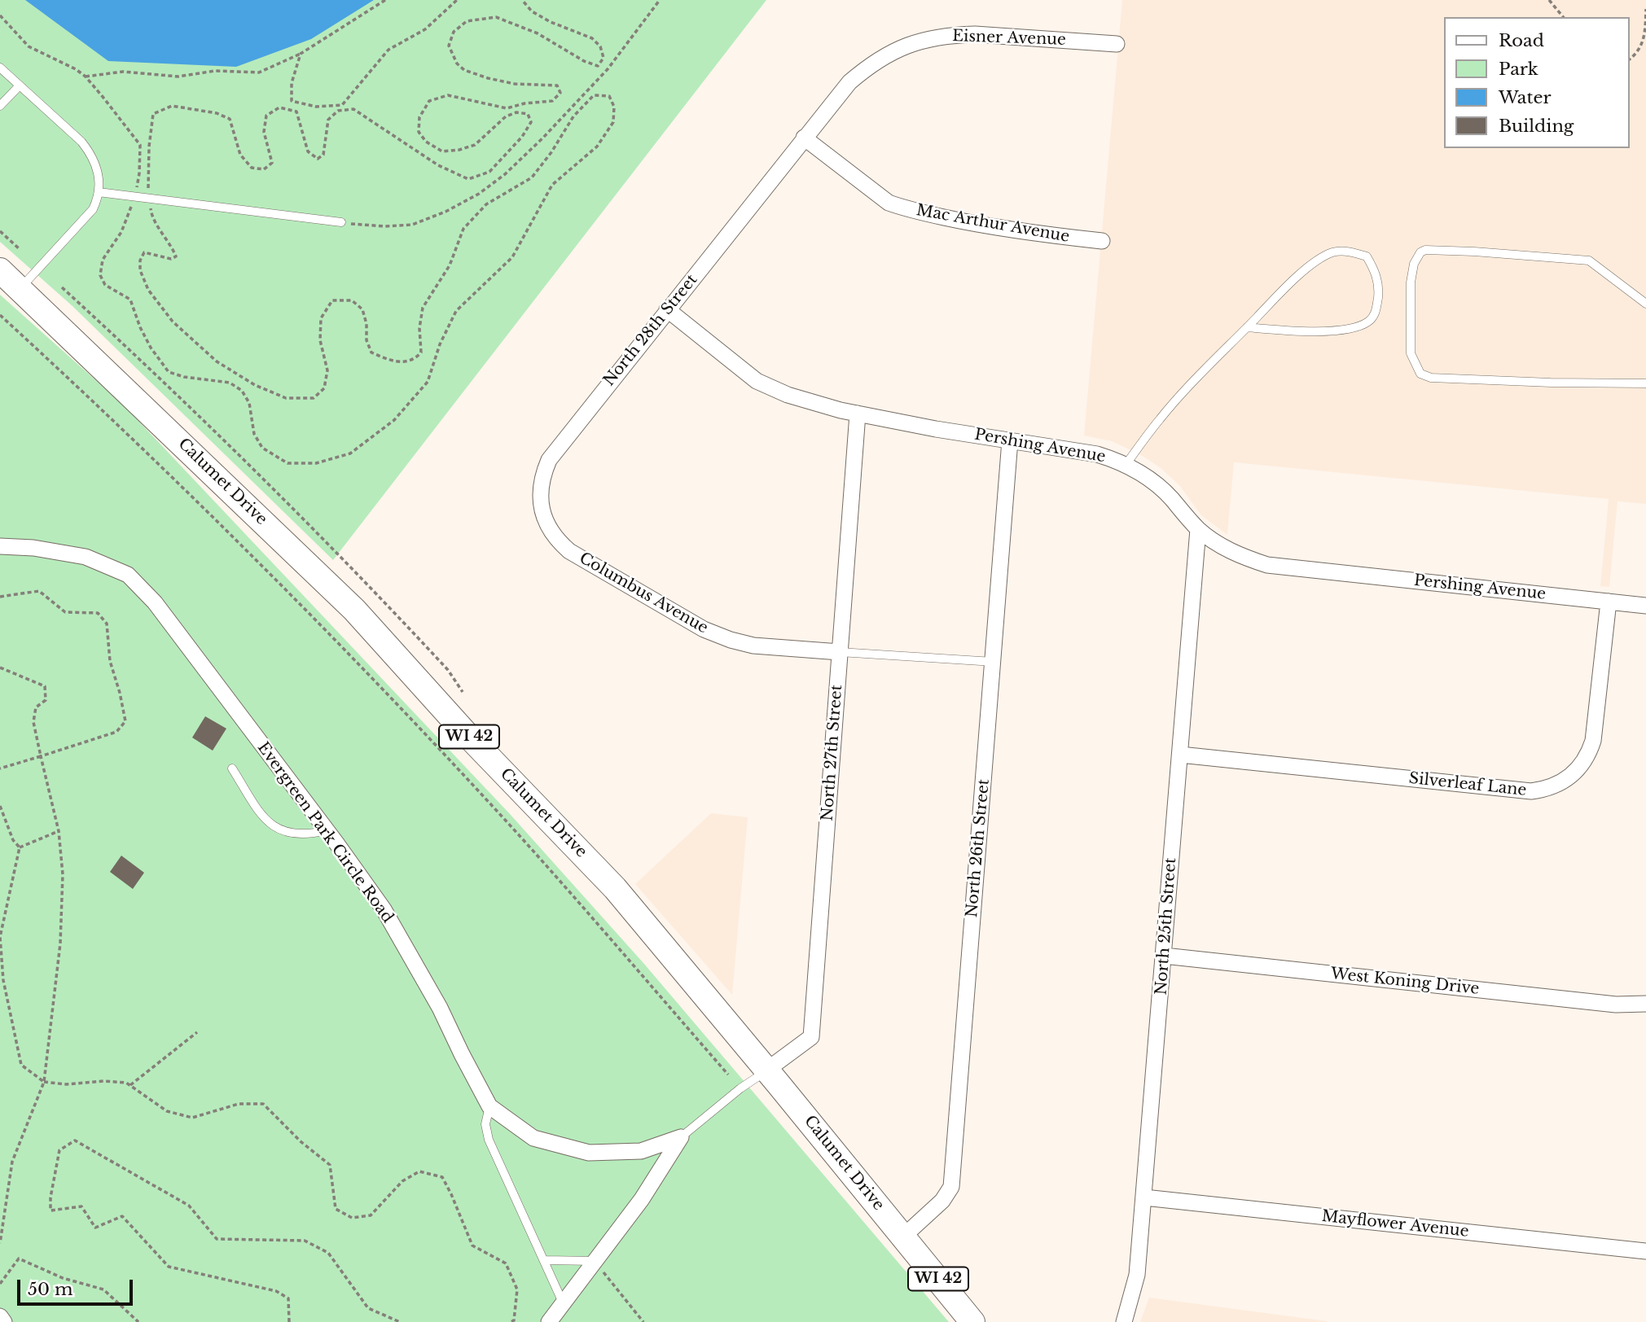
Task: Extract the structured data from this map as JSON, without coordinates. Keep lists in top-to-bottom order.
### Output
{
  "streets": {
    "main road": ["Calumet Drive", "WI 42"],
    "street": [
      "Eisner Avenue",
      "Mac Arthur Avenue",
      "North 28th Street",
      "Pershing Avenue",
      "Columbus Avenue",
      "North 27th Street",
      "Silverleaf Lane",
      "Evergreen Park Circle Road",
      "North 26th Street",
      "North 25th Street",
      "West Koning Drive",
      "Mayflower Avenue"
    ]
  },
  "crossings": [
    ["Eisner Avenue", "Mac Arthur Avenue"],
    ["Eisner Avenue", "North 28th Street"],
    ["Mac Arthur Avenue", "North 28th Street"],
    ["North 28th Street", "Pershing Avenue"],
    ["North 28th Street", "Columbus Avenue"],
    ["Pershing Avenue", "North 27th Street"],
    ["Pershing Avenue", "Silverleaf Lane"],
    ["Pershing Avenue", "North 26th Street"],
    ["Pershing Avenue", "North 25th Street"],
    ["Calumet Drive", "North 27th Street"],
    ["Calumet Drive", "Evergreen Park Circle Road"],
    ["Calumet Drive", "North 26th Street"],
    ["Columbus Avenue", "North 27th Street"],
    ["North 27th Street", "Evergreen Park Circle Road"],
    ["Silverleaf Lane", "North 25th Street"],
    ["North 25th Street", "West Koning Drive"],
    ["North 25th Street", "Mayflower Avenue"]
  ],
  "legend": [
    "Road",
    "Park",
    "Water",
    "Building"
  ],
  "scale_bar": "50 m"
}
